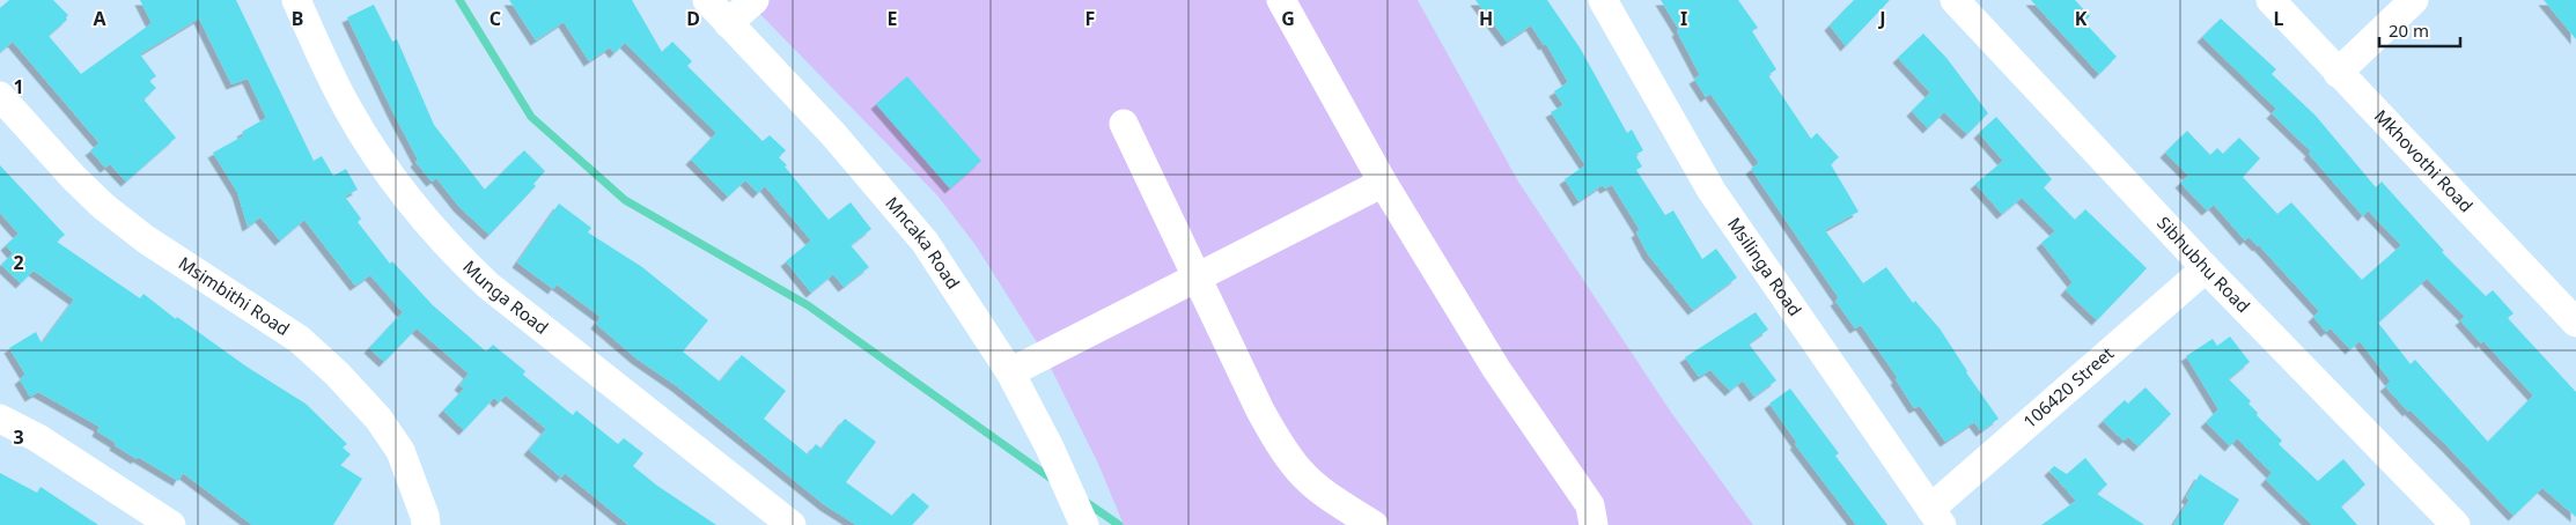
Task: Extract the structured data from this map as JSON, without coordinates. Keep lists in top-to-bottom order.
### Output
{
  "streets": {
    "street": [
      "Mkhovothi Road",
      "Mncaka Road",
      "Sibhubhu Road",
      "Msilinga Road",
      "Msimbithi Road",
      "Munga Road",
      "106420 Street"
    ]
  },
  "crossings": [
    ["Sibhubhu Road", "106420 Street"],
    ["Msilinga Road", "106420 Street"]
  ],
  "scale_bar": "20 m",
  "grid": {
    "columns": [
      "A",
      "B",
      "C",
      "D",
      "E",
      "F",
      "G",
      "H",
      "I",
      "J",
      "K",
      "L"
    ],
    "rows": ["1", "2", "3"]
  }
}
